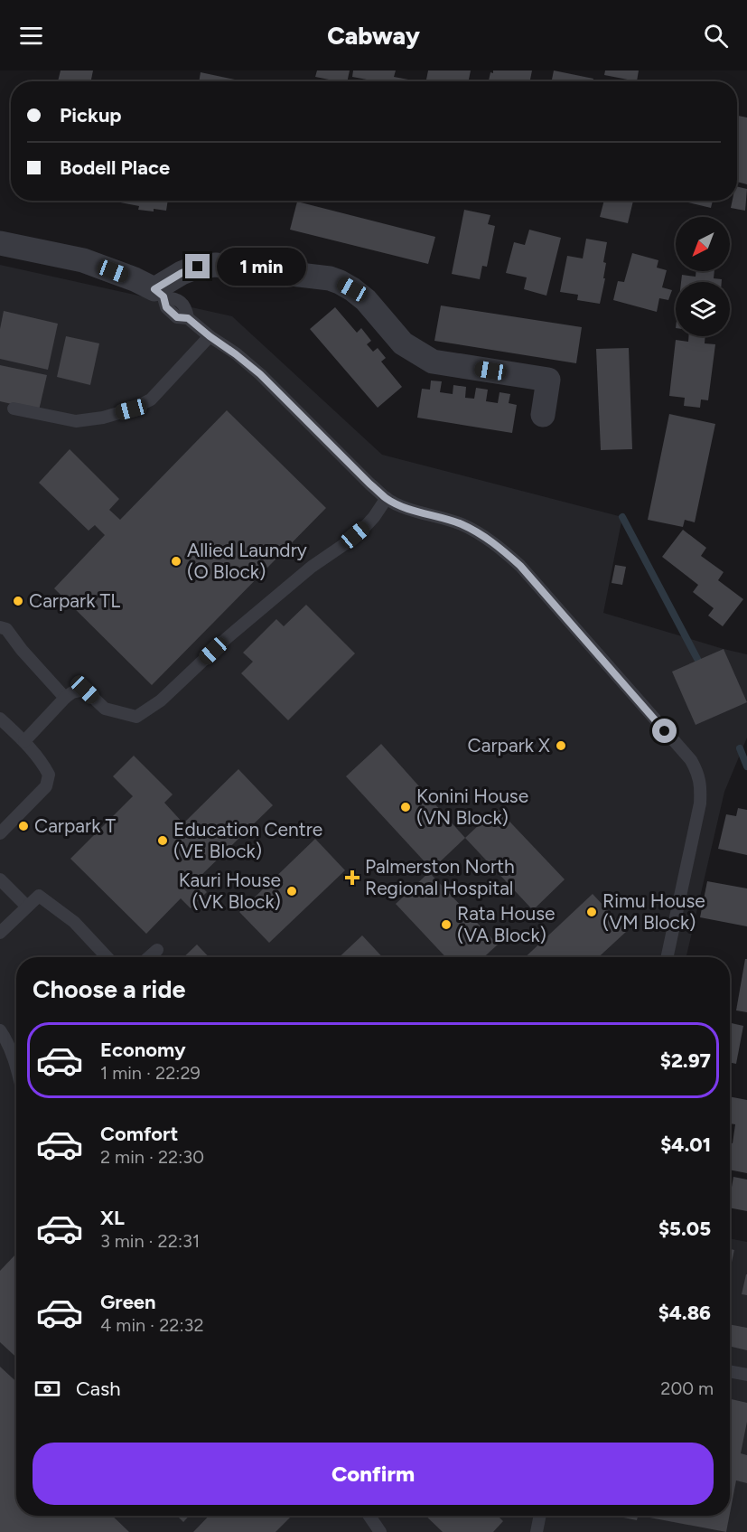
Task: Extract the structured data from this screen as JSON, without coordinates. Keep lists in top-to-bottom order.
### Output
{
  "places": {
    "other": [
      "Allied Laundry (O Block)",
      "Carpark TL",
      "Carpark X",
      "Konini House (VN Block)",
      "Carpark T",
      "Education Centre (VE Block)",
      "Kauri House (VK Block)",
      "Rimu House (VM Block)",
      "Rata House (VA Block)"
    ],
    "health": ["Palmerston North Regional Hospital"]
  },
  "north": "bottom left",
  "page": {
    "header": "Cabway",
    "banner": ["Pickup", "Bodell Place"],
    "bubble": "1 min",
    "heading": "Choose a ride",
    "list": [
      {
        "name": "Economy",
        "note": "1 min · 22:29",
        "value": "$2.97"
      },
      {
        "name": "Comfort",
        "note": "2 min · 22:30",
        "value": "$4.01"
      },
      {
        "name": "XL",
        "note": "3 min · 22:31",
        "value": "$5.05"
      },
      {
        "name": "Green",
        "note": "4 min · 22:32",
        "value": "$4.86"
      }
    ],
    "pay": ["Cash", "200 m"],
    "buttons": "Confirm"
  }
}
